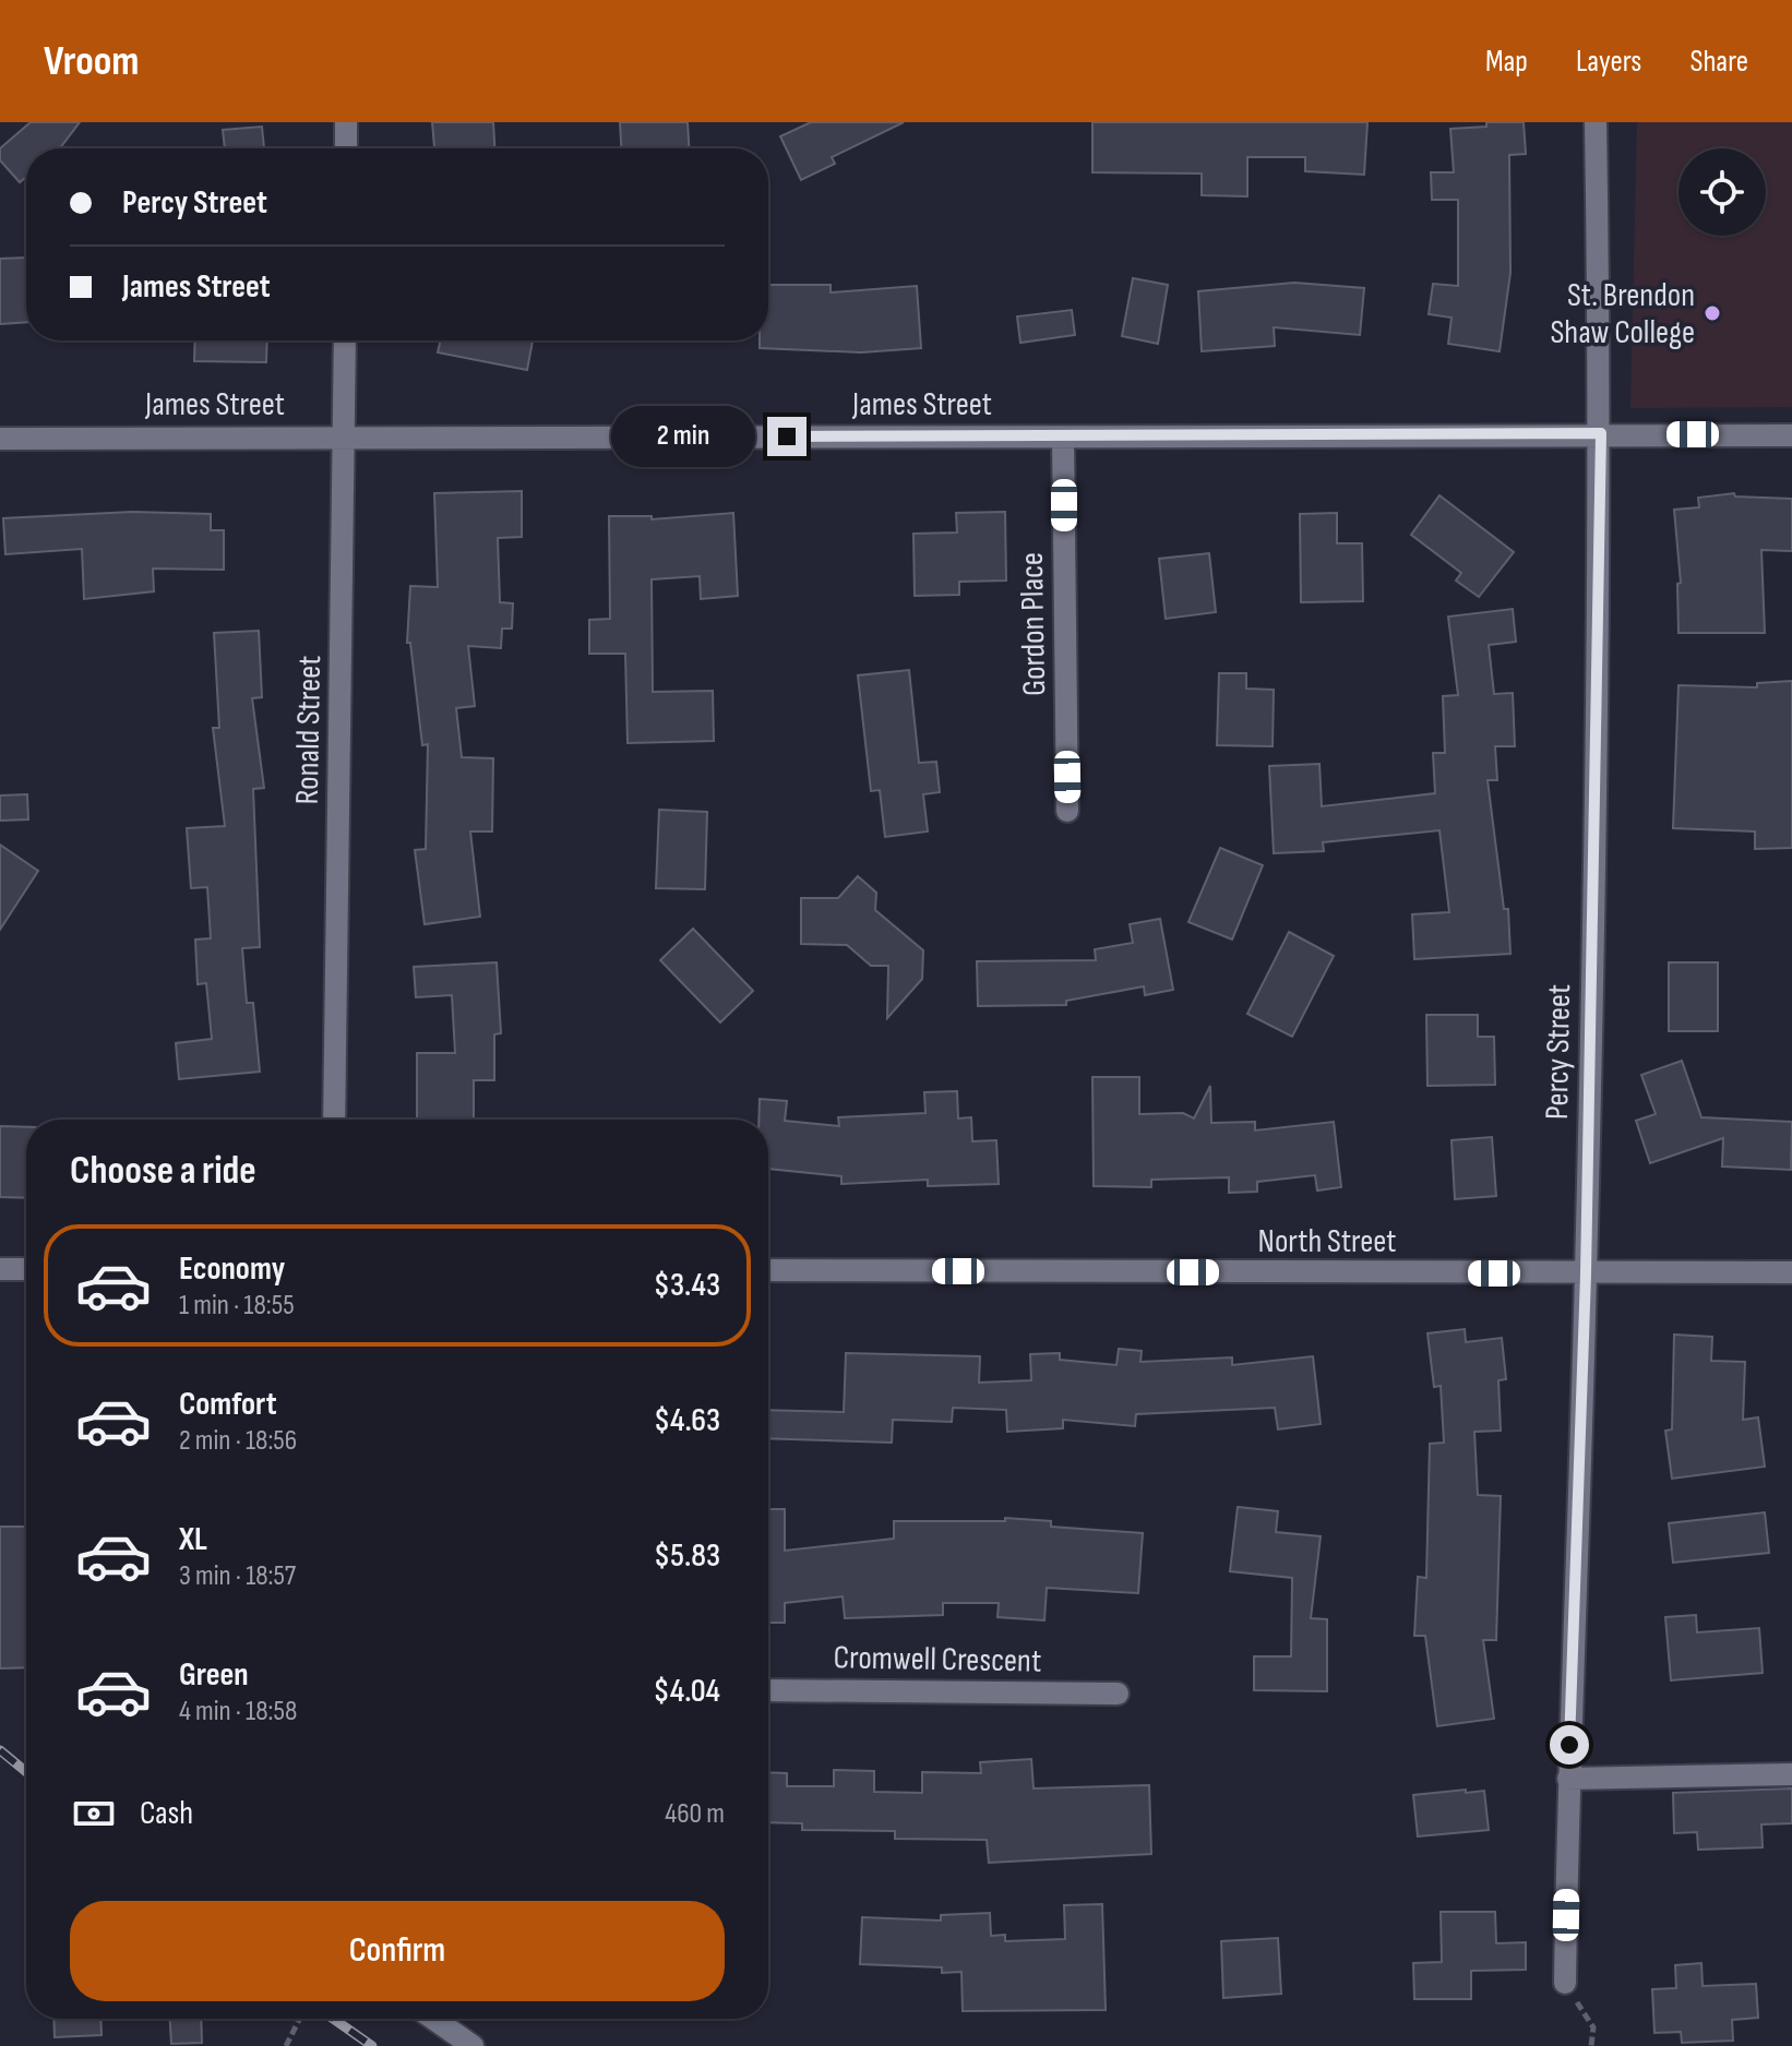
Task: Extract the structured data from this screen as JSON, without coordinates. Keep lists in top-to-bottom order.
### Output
{
  "streets": {
    "street": [
      "James Street",
      "Gordon Place",
      "Ronald Street",
      "Percy Street",
      "North Street",
      "Cromwell Crescent"
    ]
  },
  "crossings": [
    ["James Street", "Gordon Place"],
    ["James Street", "Ronald Street"],
    ["James Street", "Percy Street"],
    ["Percy Street", "North Street"]
  ],
  "places": ["St. Brendon Shaw College"],
  "page": {
    "header": "Vroom",
    "nav": ["Map", "Layers", "Share"],
    "banner": ["Percy Street", "James Street"],
    "bubble": "2 min",
    "heading": "Choose a ride",
    "list": [
      {
        "name": "Economy",
        "note": "1 min · 18:55",
        "value": "$3.43"
      },
      {
        "name": "Comfort",
        "note": "2 min · 18:56",
        "value": "$4.63"
      },
      {
        "name": "XL",
        "note": "3 min · 18:57",
        "value": "$5.83"
      },
      {
        "name": "Green",
        "note": "4 min · 18:58",
        "value": "$4.04"
      }
    ],
    "pay": ["Cash", "460 m"],
    "buttons": "Confirm"
  }
}
